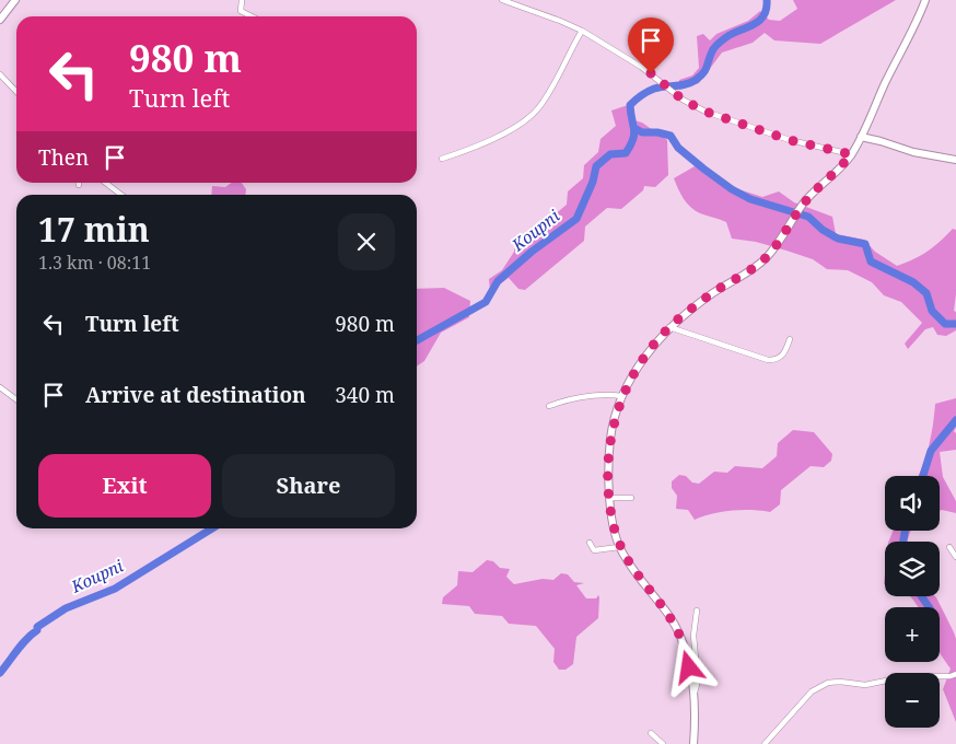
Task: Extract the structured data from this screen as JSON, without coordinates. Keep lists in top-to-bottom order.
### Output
{
  "water": ["Koupni"],
  "page": {
    "turn": ["980 m", "Turn left"],
    "then": "Then",
    "heading": ["17 min", "1.3 km · 08:11"],
    "list": [
      {
        "name": "Turn left",
        "value": "980 m"
      },
      {
        "name": "Arrive at destination",
        "value": "340 m"
      }
    ],
    "buttons": ["Exit", "Share"],
    "map_buttons": ["+", "−"]
  }
}
